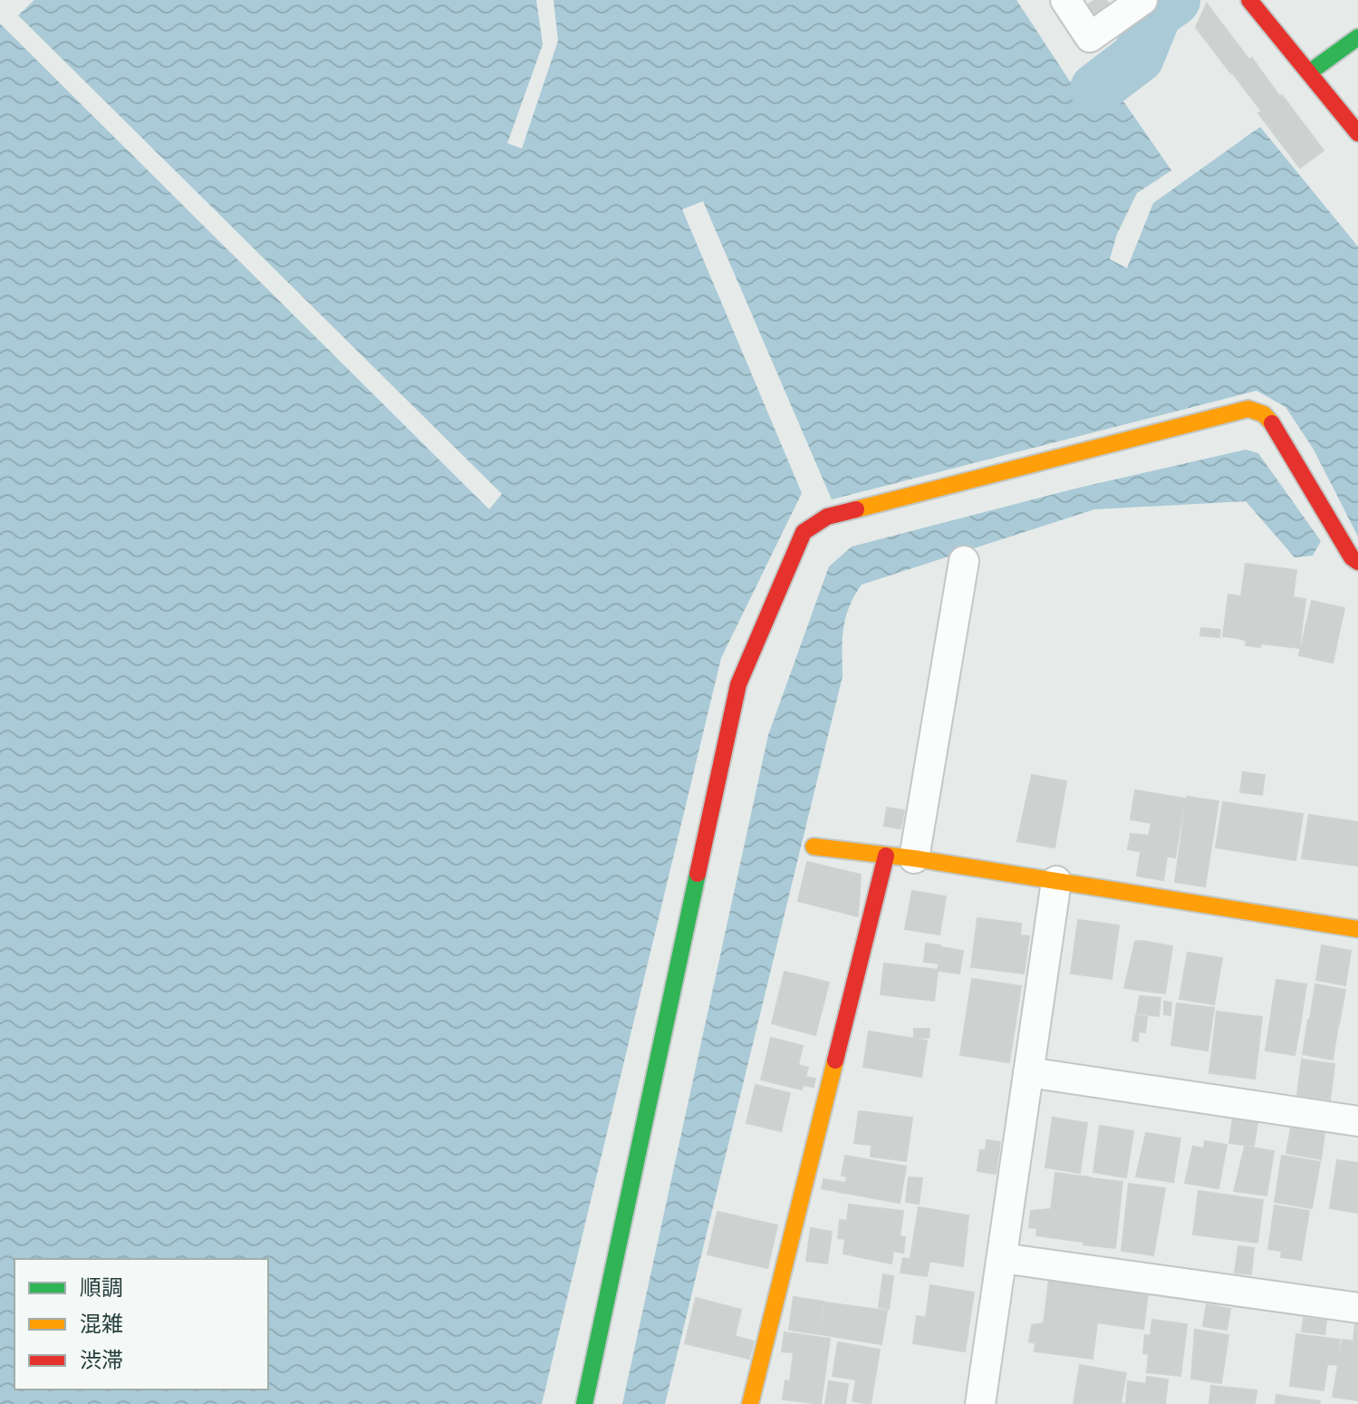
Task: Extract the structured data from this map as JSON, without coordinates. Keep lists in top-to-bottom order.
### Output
{
  "legend": ["順調", "混雑", "渋滞"]
}
